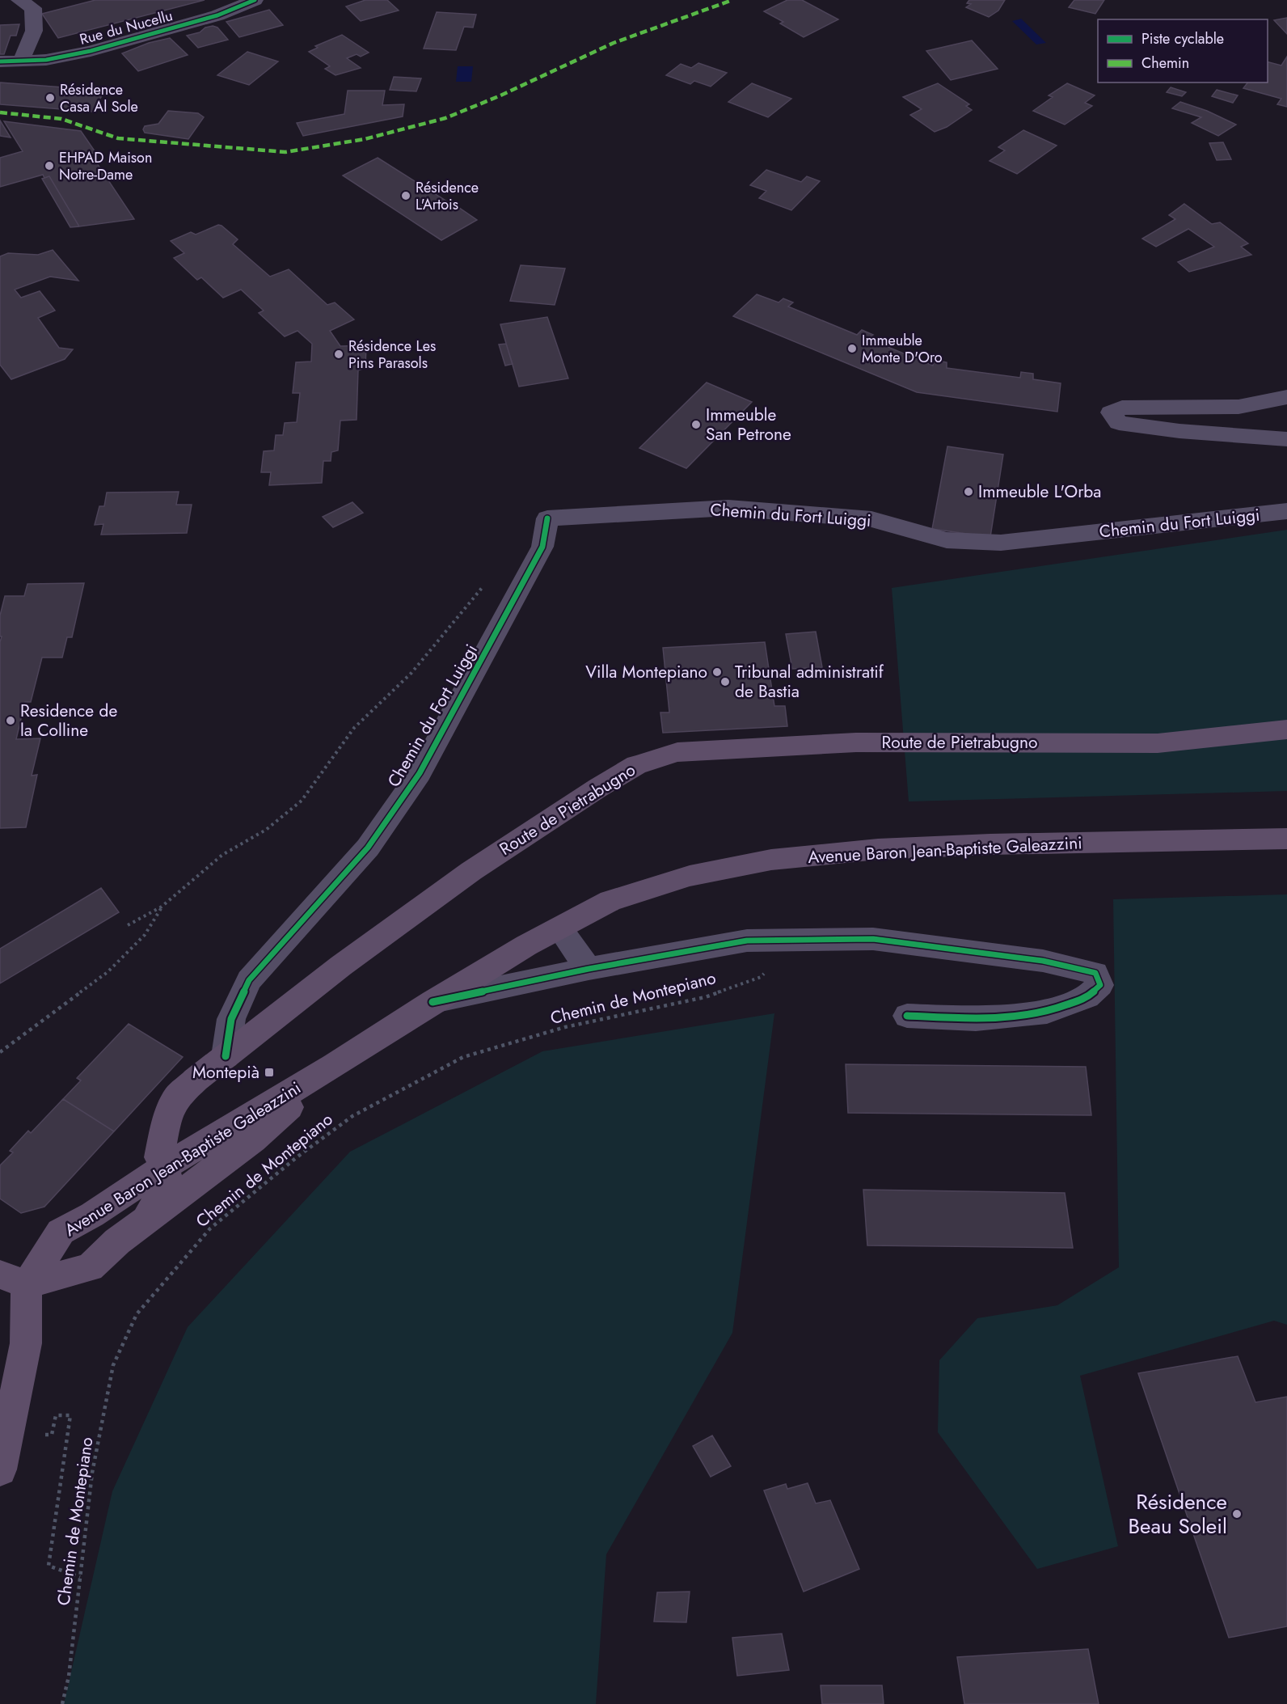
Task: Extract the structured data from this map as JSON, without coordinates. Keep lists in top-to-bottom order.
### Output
{
  "streets": {
    "main road": ["Route de Pietrabugno", "Avenue Baron Jean-Baptiste Galeazzini"],
    "street": ["Rue du Nucellu", "Chemin du Fort Luiggi"],
    "path": ["Chemin de Montepiano"]
  },
  "crossings": [
    ["Chemin du Fort Luiggi", "Route de Pietrabugno"],
    ["Route de Pietrabugno", "Avenue Baron Jean-Baptiste Galeazzini"]
  ],
  "places": {
    "other": [
      "Résidence Casa Al Sole",
      "EHPAD Maison Notre-Dame",
      "Résidence L'Artois",
      "Immeuble Monte D'Oro",
      "Résidence Les Pins Parasols",
      "Immeuble San Petrone",
      "Immeuble L'Orba",
      "Villa Montepiano",
      "Tribunal administratif de Bastia",
      "Residence de la Colline",
      "Résidence Beau Soleil"
    ],
    "transit": ["Montepià"]
  },
  "legend": ["Piste cyclable", "Chemin"]
}
